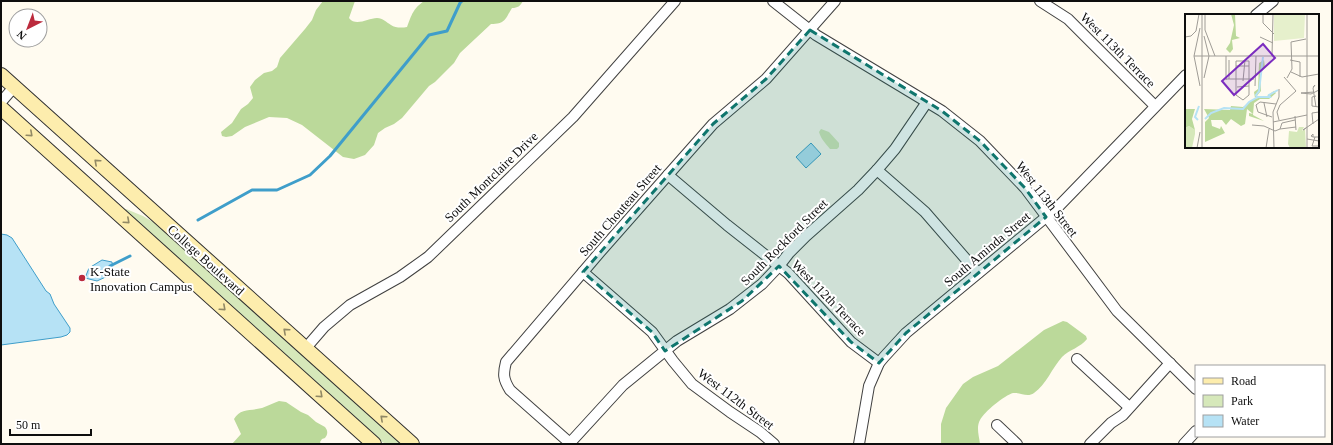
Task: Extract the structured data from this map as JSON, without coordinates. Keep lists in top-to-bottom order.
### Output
{
  "streets": {
    "main road": ["College Boulevard"],
    "street": [
      "West 113th Terrace",
      "South Montclaire Drive",
      "West 113th Street",
      "South Chouteau Street",
      "South Rockford Street",
      "South Aminda Street",
      "West 112th Terrace",
      "West 112th Street"
    ]
  },
  "crossings": [
    ["West 113th Terrace", "South Aminda Street"],
    ["South Montclaire Drive", "College Boulevard"],
    ["West 113th Street", "South Chouteau Street"],
    ["West 113th Street", "South Rockford Street"],
    ["West 113th Street", "South Aminda Street"],
    ["South Chouteau Street", "South Rockford Street"],
    ["South Chouteau Street", "West 112th Terrace"],
    ["South Chouteau Street", "West 112th Street"],
    ["South Rockford Street", "West 112th Terrace"],
    ["South Rockford Street", "West 112th Street"],
    ["South Aminda Street", "West 112th Terrace"]
  ],
  "places": ["K-State Innovation Campus"],
  "legend": ["Road", "Park", "Water"],
  "scale_bar": "50 m",
  "north": "bottom left"
}
